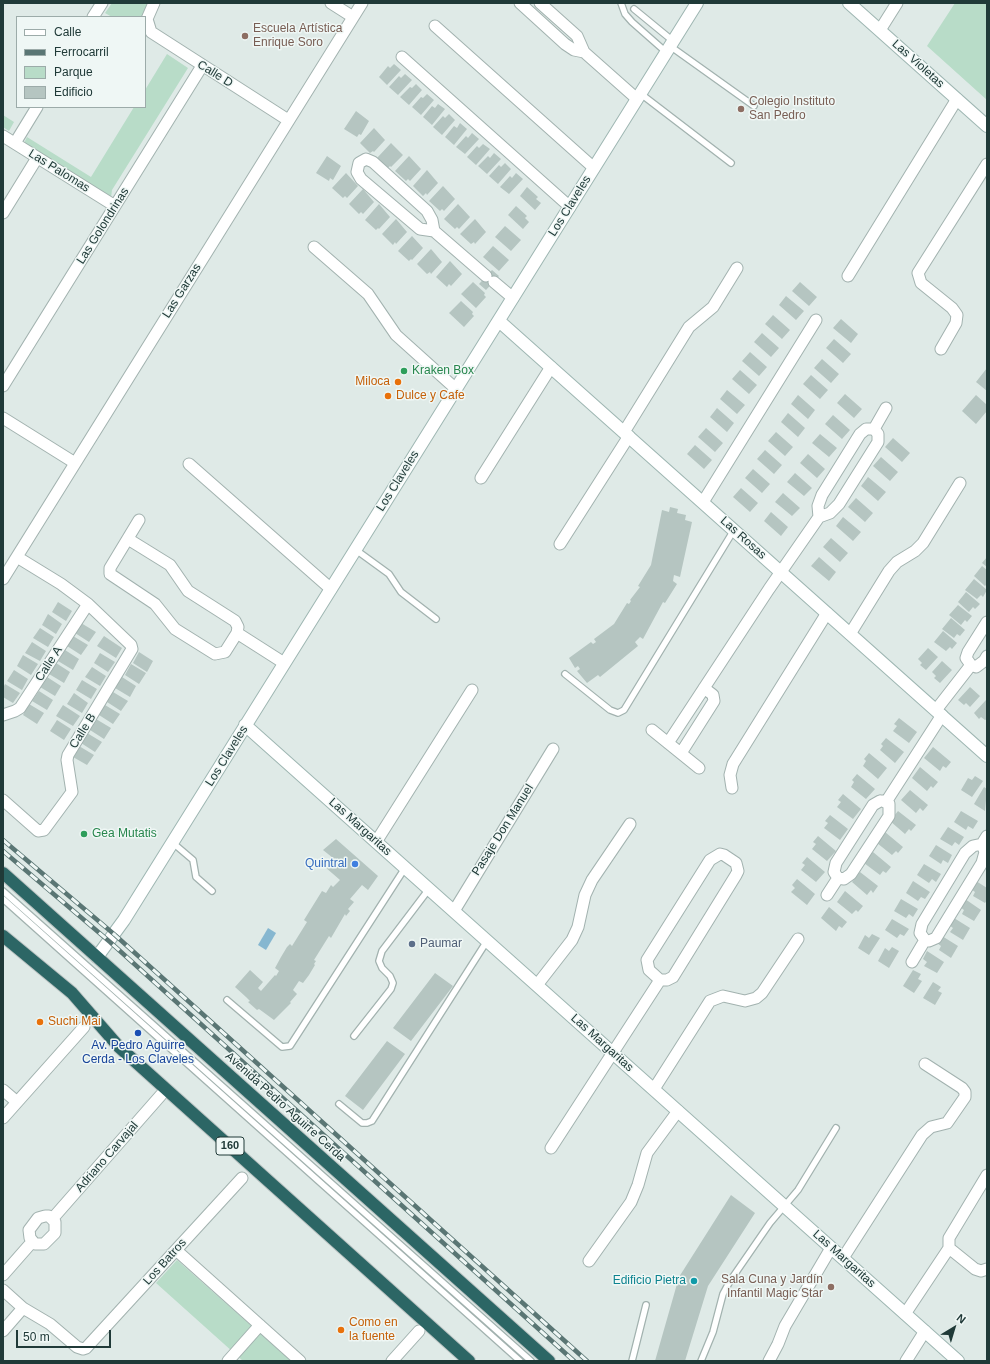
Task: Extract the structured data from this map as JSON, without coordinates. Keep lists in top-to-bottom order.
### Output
{
  "streets": {
    "highway": ["Avenida Pedro Aguirre Cerda", "160"],
    "street": [
      "Las Violetas",
      "Calle D",
      "Las Palomas",
      "Los Claveles",
      "Las Golondrinas",
      "Las Garzas",
      "Las Rosas",
      "Calle A",
      "Calle B",
      "Las Margaritas",
      "Pasaje Don Manuel",
      "Adriano Carvajal",
      "Los Batros"
    ]
  },
  "crossings": [
    ["Calle D", "Las Golondrinas"],
    ["Calle D", "Las Garzas"],
    ["Las Palomas", "Las Golondrinas"],
    ["Los Claveles", "Las Rosas"],
    ["Los Claveles", "Las Margaritas"],
    ["Los Claveles", "Avenida Pedro Aguirre Cerda"],
    ["Calle A", "Calle B"],
    ["Las Margaritas", "Pasaje Don Manuel"]
  ],
  "places": [
    "Escuela Artística Enrique Soro",
    "Colegio Instituto San Pedro",
    "Kraken Box",
    "Miloca",
    "Dulce y Cafe",
    "Gea Mutatis",
    "Quintral",
    "Paumar",
    "Suchi Mai",
    "Av. Pedro Aguirre Cerda - Los Claveles",
    "Edificio Pietra",
    "Sala Cuna y Jardín Infantil Magic Star",
    "Como en la fuente"
  ],
  "legend": [
    "Calle",
    "Ferrocarril",
    "Parque",
    "Edificio"
  ],
  "scale_bar": "50 m",
  "north": "top right"
}
